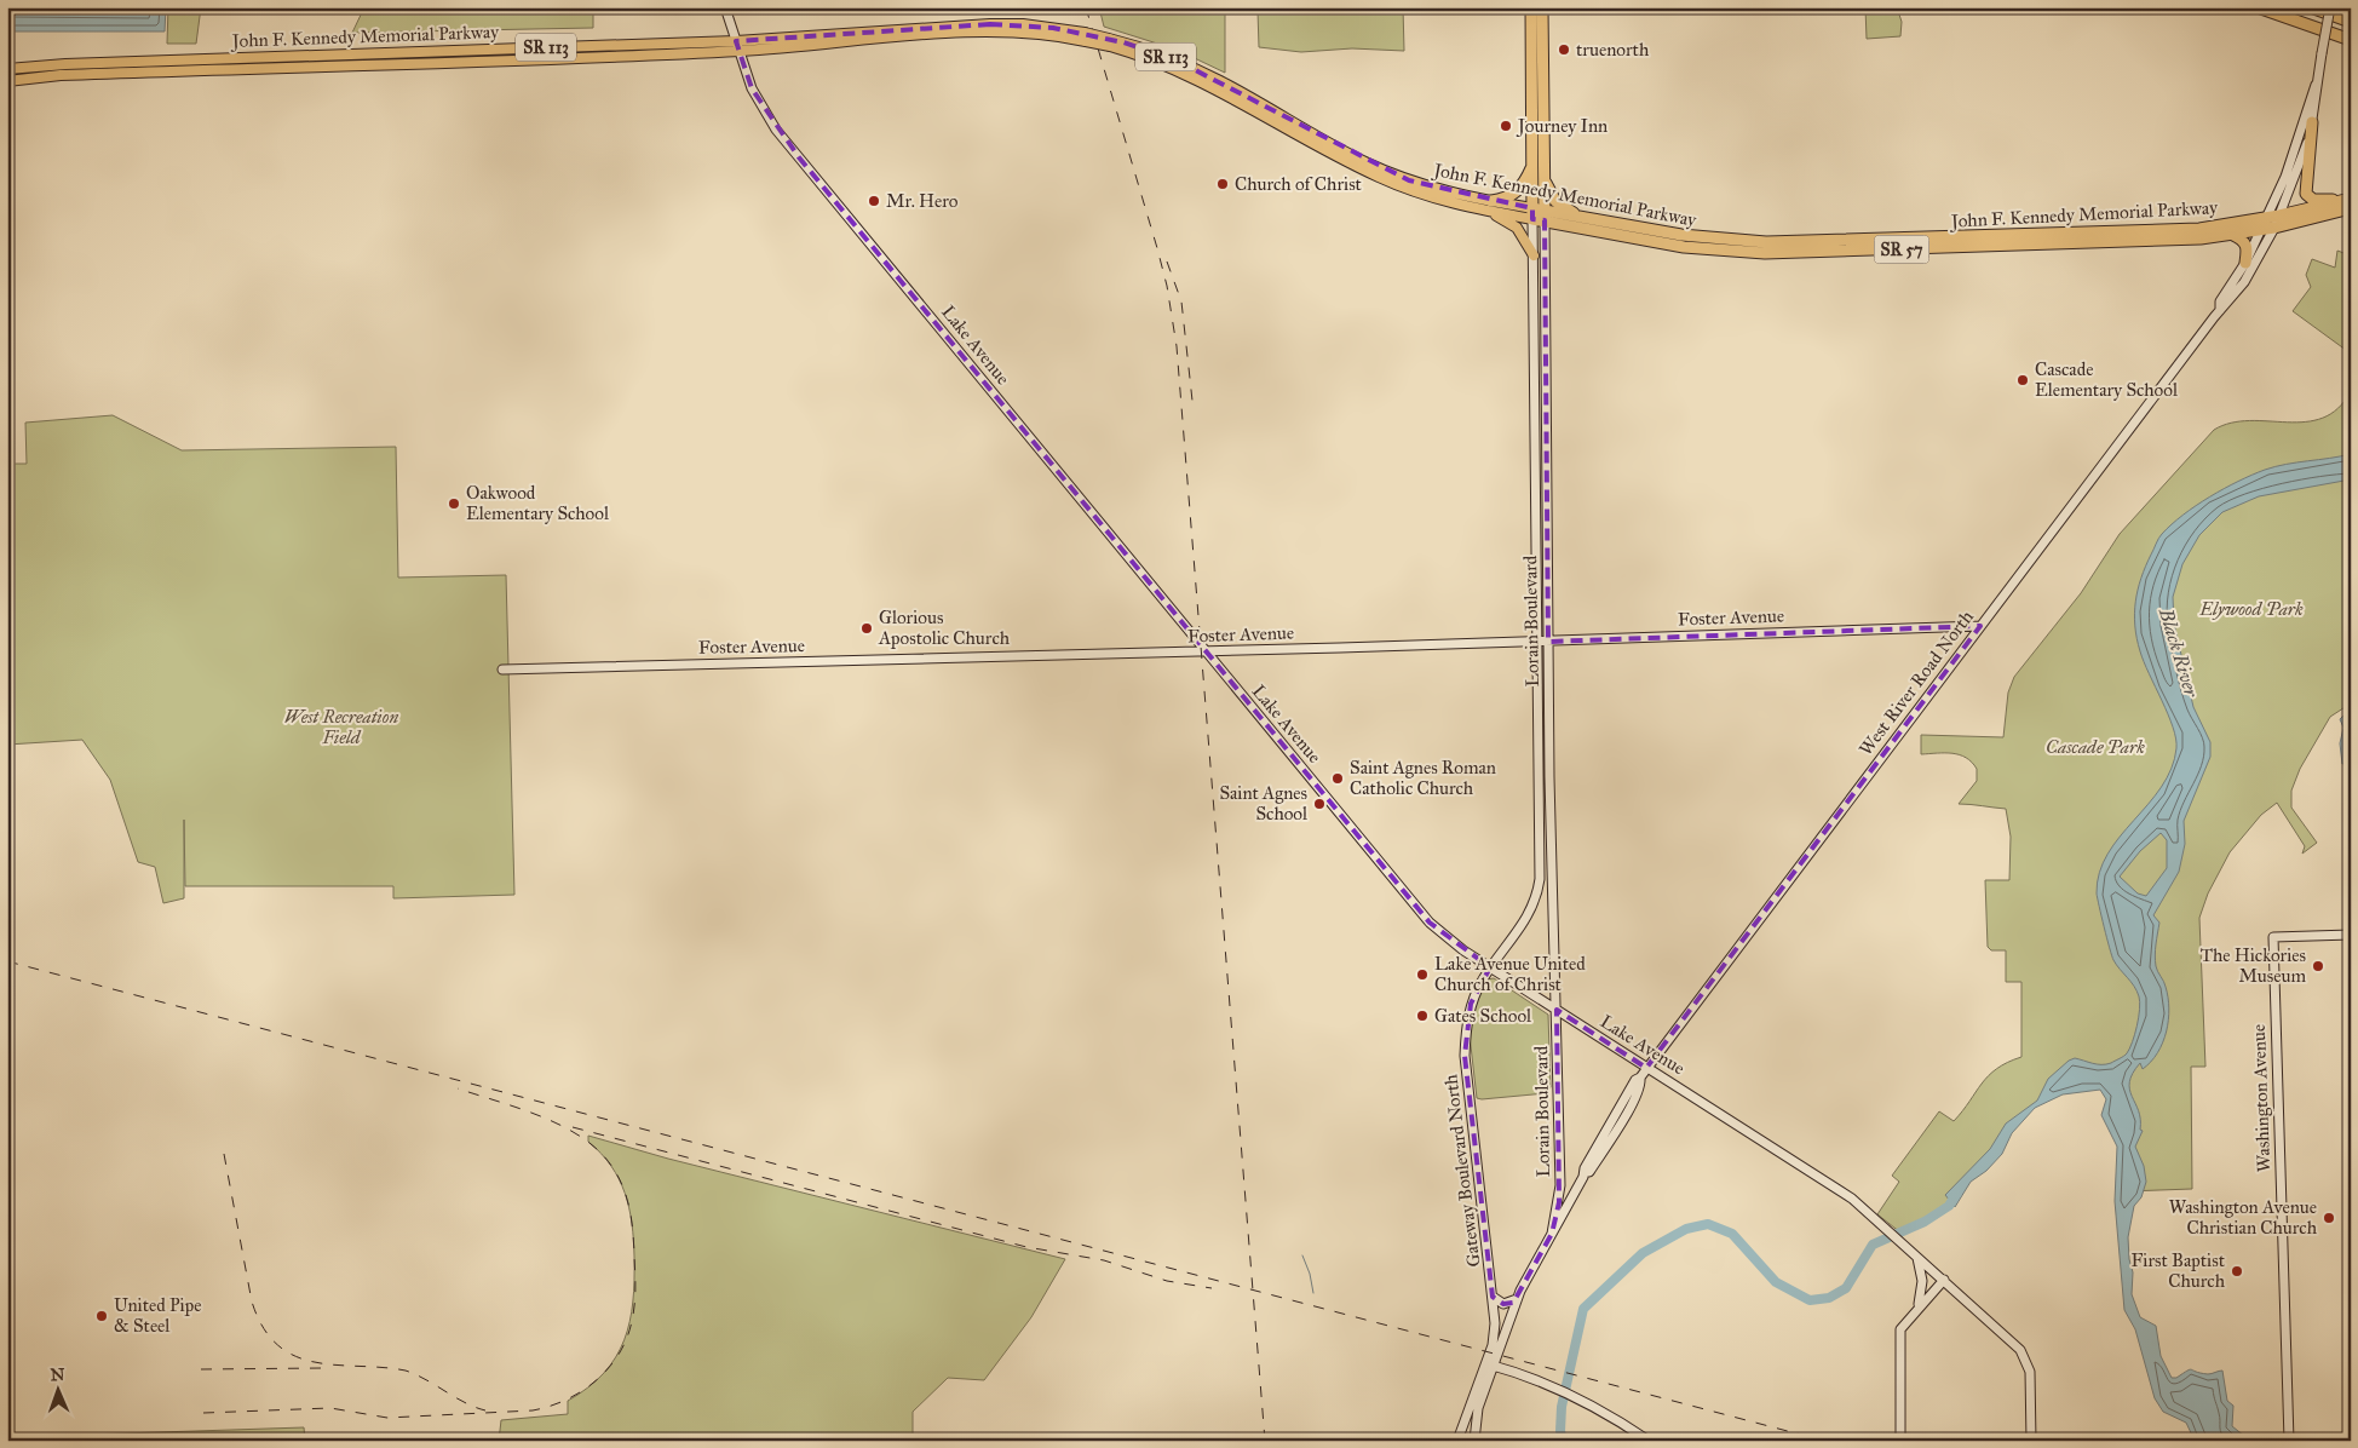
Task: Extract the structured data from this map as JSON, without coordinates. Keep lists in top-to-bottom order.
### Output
{
  "streets": {
    "highway": [
      "John F. Kennedy Memorial Parkway",
      "SR 113",
      "SR 57",
      "Lorain Boulevard"
    ],
    "street": [
      "Lake Avenue",
      "Foster Avenue",
      "West River Road North",
      "Washington Avenue",
      "Gateway Boulevard North"
    ]
  },
  "crossings": [
    ["John F. Kennedy Memorial Parkway", "SR 57"],
    ["John F. Kennedy Memorial Parkway", "Lake Avenue"],
    ["John F. Kennedy Memorial Parkway", "Lorain Boulevard"],
    ["John F. Kennedy Memorial Parkway", "West River Road North"],
    ["SR 57", "Lorain Boulevard"],
    ["Lake Avenue", "Foster Avenue"],
    ["Lake Avenue", "Lorain Boulevard"],
    ["Lake Avenue", "West River Road North"],
    ["Lake Avenue", "Gateway Boulevard North"],
    ["Foster Avenue", "Lorain Boulevard"],
    ["Foster Avenue", "West River Road North"],
    ["Lorain Boulevard", "West River Road North"],
    ["Lorain Boulevard", "Gateway Boulevard North"],
    ["West River Road North", "Gateway Boulevard North"]
  ],
  "water": ["Black River"],
  "parks": ["Elywood Park", "West Recreation Field", "Cascade Park"],
  "places": [
    "truenorth",
    "Journey Inn",
    "Church of Christ",
    "Mr. Hero",
    "Cascade Elementary School",
    "Oakwood Elementary School",
    "Glorious Apostolic Church",
    "Saint Agnes Roman Catholic Church",
    "Saint Agnes School",
    "The Hickories Museum",
    "Lake Avenue United Church of Christ",
    "Gates School",
    "Washington Avenue Christian Church",
    "First Baptist Church",
    "United Pipe & Steel"
  ],
  "north": "top"
}
